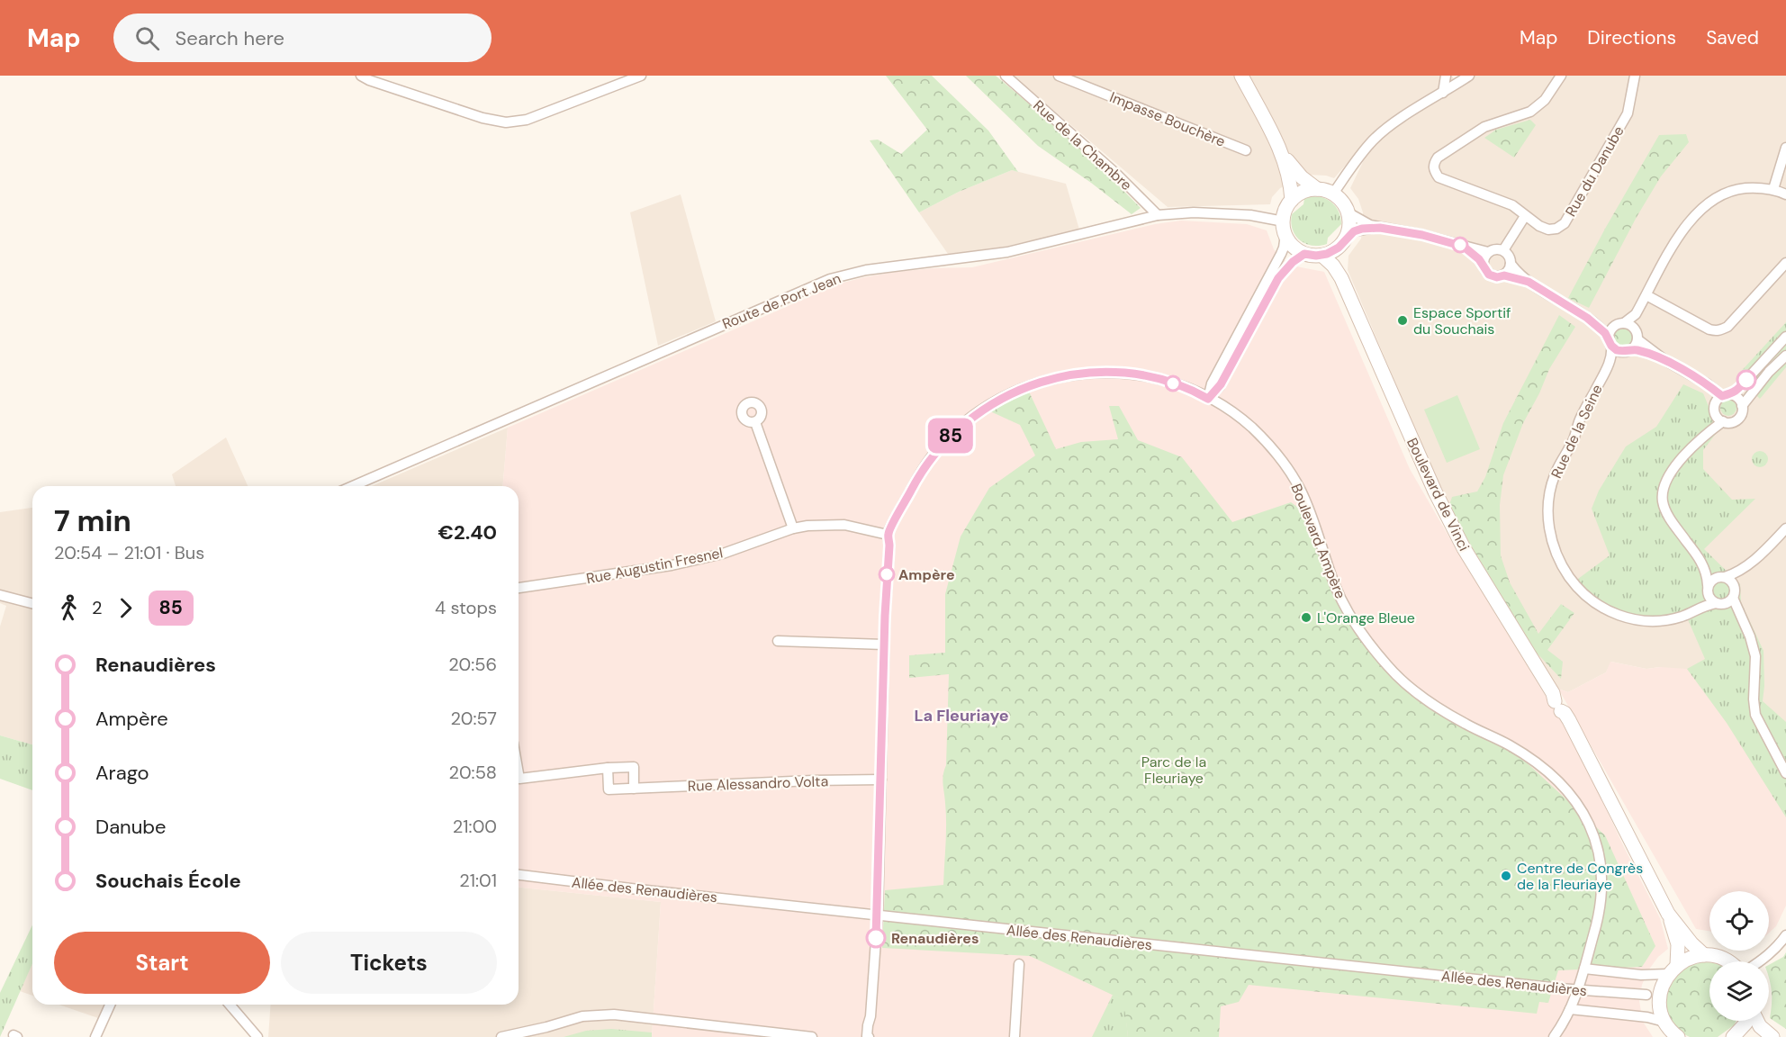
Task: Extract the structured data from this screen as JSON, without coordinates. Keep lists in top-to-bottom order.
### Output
{
  "streets": {
    "main road": ["Boulevard de Vinci"],
    "street": [
      "Impasse Bouchère",
      "Rue de la Chambre",
      "Rue du Danube",
      "Route de Port Jean",
      "Rue de la Seine",
      "Boulevard Ampère",
      "Rue Augustin Fresnel",
      "Rue Alessandro Volta",
      "Allée des Renaudières"
    ]
  },
  "crossings": [
    ["Rue de la Chambre", "Route de Port Jean"],
    ["Route de Port Jean", "Boulevard de Vinci"],
    ["Boulevard Ampère", "Rue Augustin Fresnel"],
    ["Boulevard Ampère", "Rue Alessandro Volta"],
    ["Boulevard Ampère", "Allée des Renaudières"]
  ],
  "districts": ["La Fleuriaye"],
  "parks": ["Parc de la Fleuriaye"],
  "places": [
    "Espace Sportif du Souchais",
    "Ampère",
    "L'Orange Bleue",
    "Centre de Congrès de la Fleuriaye",
    "Renaudières"
  ],
  "lines": ["bus line 85"],
  "page": {
    "header": "Map",
    "search": "Search here",
    "nav": ["Map", "Directions", "Saved"],
    "on_map": "85",
    "heading": ["7 min", "20:54 – 21:01 · Bus", "€2.40"],
    "legs": ["2", "85", "4 stops"],
    "list": [
      {
        "name": "Renaudières",
        "value": "20:56"
      },
      {
        "name": "Ampère",
        "value": "20:57"
      },
      {
        "name": "Arago",
        "value": "20:58"
      },
      {
        "name": "Danube",
        "value": "21:00"
      },
      {
        "name": "Souchais École",
        "value": "21:01"
      }
    ],
    "buttons": ["Start", "Tickets"]
  }
}
